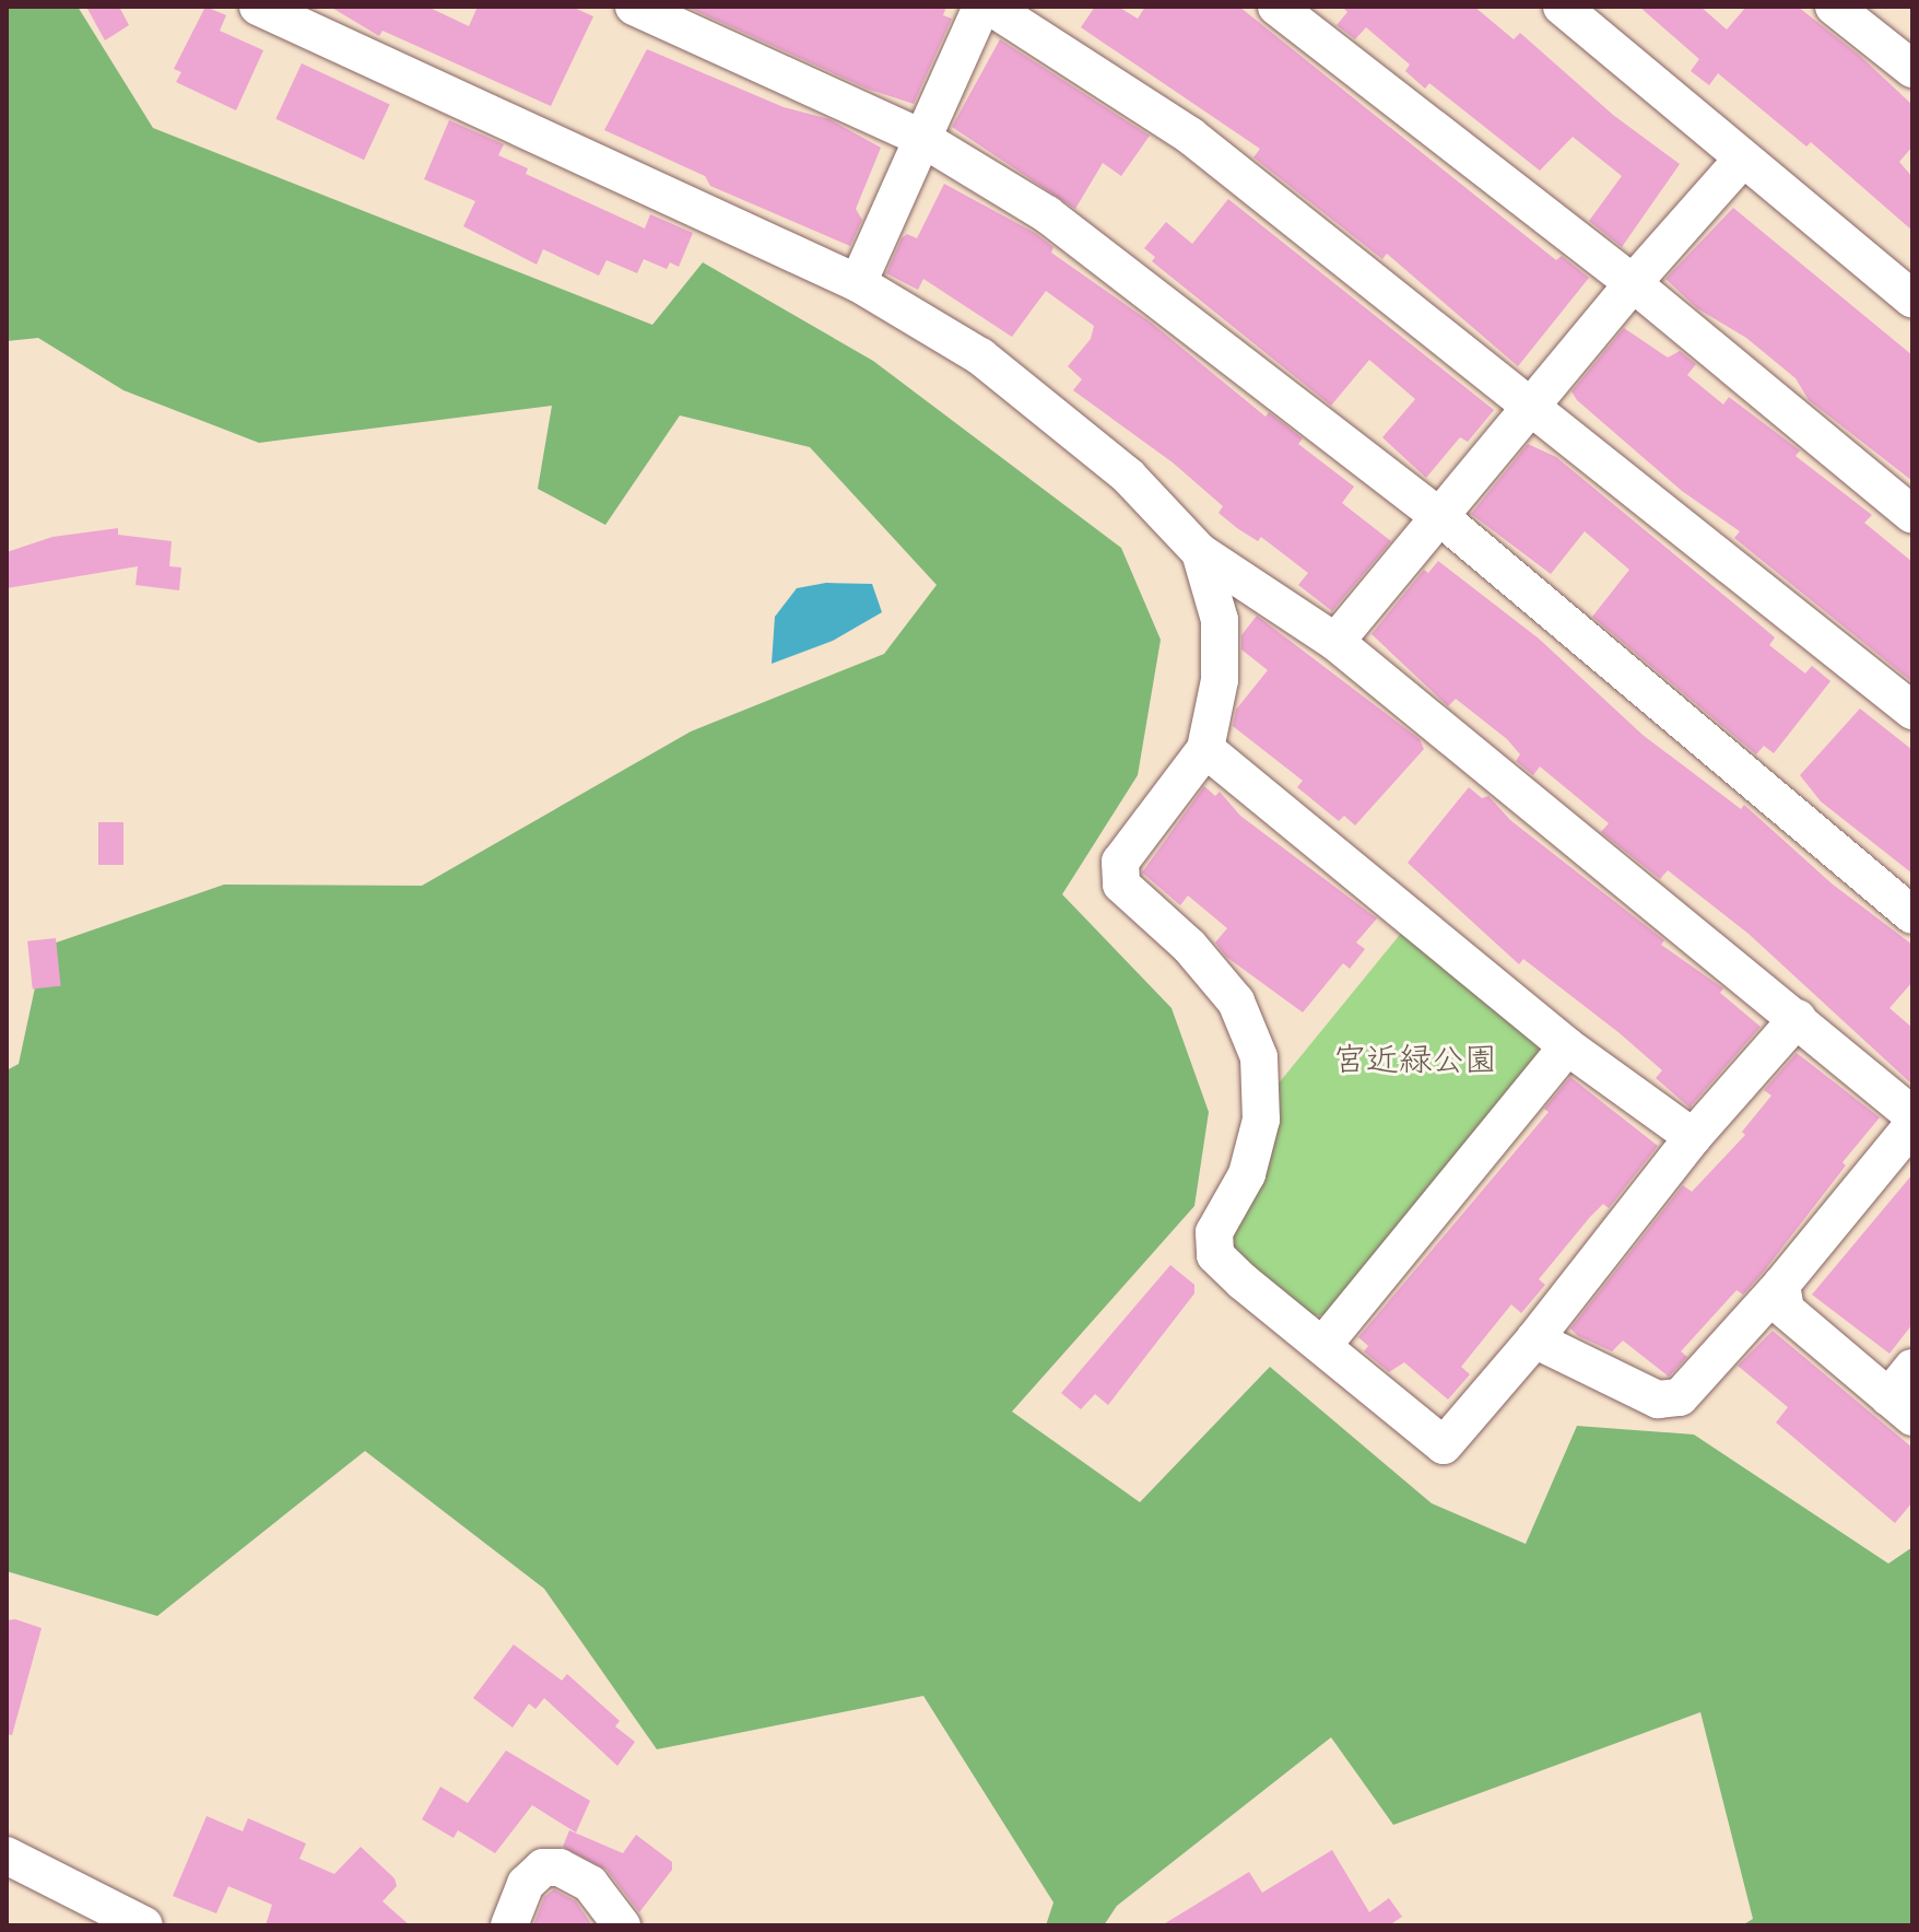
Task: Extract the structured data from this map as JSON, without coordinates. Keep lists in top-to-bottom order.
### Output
{
  "parks": ["宮近緑公園"]
}
